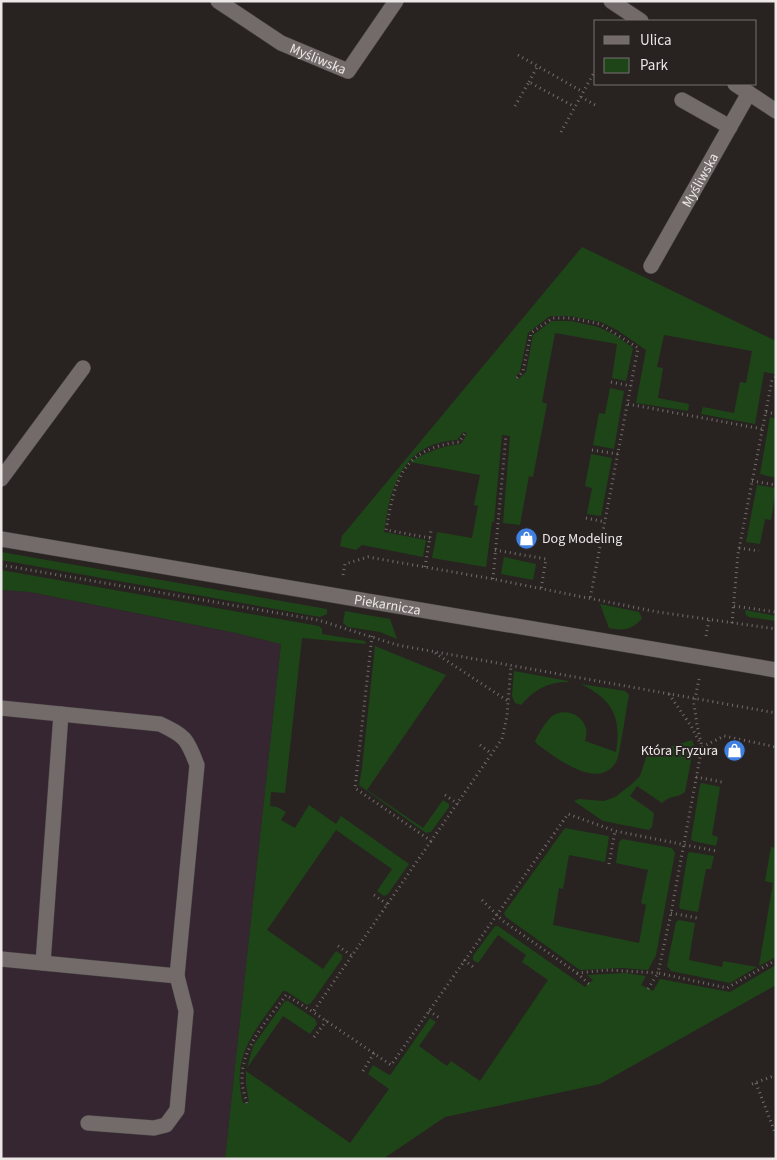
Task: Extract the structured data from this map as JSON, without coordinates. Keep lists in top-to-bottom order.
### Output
{
  "streets": {
    "street": ["Myśliwska", "Piekarnicza"]
  },
  "places": {
    "shop": ["Dog Modeling", "Która Fryzura"]
  },
  "legend": ["Ulica", "Park"]
}
